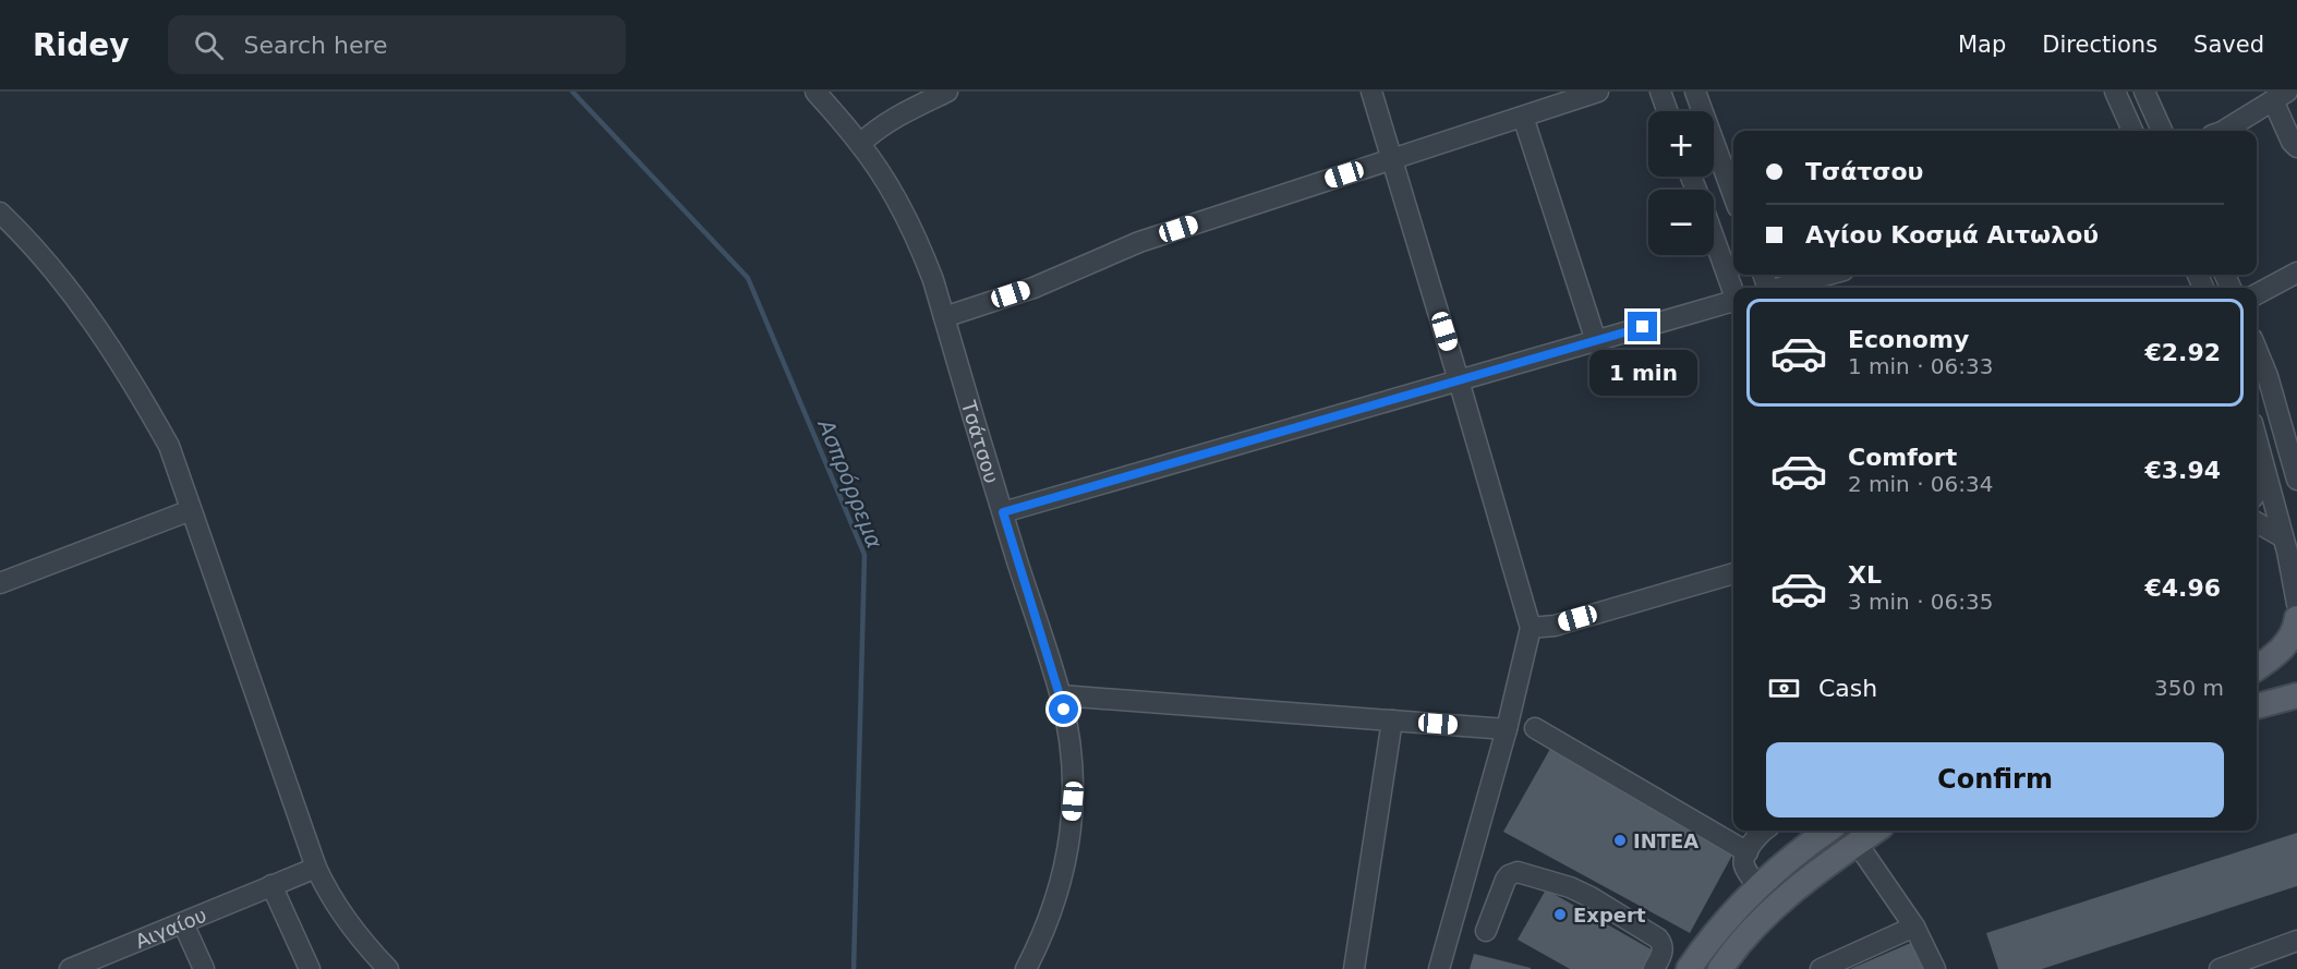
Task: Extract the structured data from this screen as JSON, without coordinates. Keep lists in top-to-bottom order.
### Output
{
  "streets": {
    "street": ["Τσάτσου", "Αιγαίου"]
  },
  "water": ["Ασπρόρρεμα"],
  "places": ["INTEA", "Expert"],
  "page": {
    "header": "Ridey",
    "search": "Search here",
    "nav": ["Map", "Directions", "Saved"],
    "map_buttons": ["+", "−"],
    "banner": ["Τσάτσου", "Αγίου Κοσμά Αιτωλού"],
    "list": [
      {
        "name": "Economy",
        "note": "1 min · 06:33",
        "value": "€2.92"
      },
      {
        "name": "Comfort",
        "note": "2 min · 06:34",
        "value": "€3.94"
      },
      {
        "name": "XL",
        "note": "3 min · 06:35",
        "value": "€4.96"
      }
    ],
    "bubble": "1 min",
    "pay": ["Cash", "350 m"],
    "buttons": "Confirm"
  }
}
